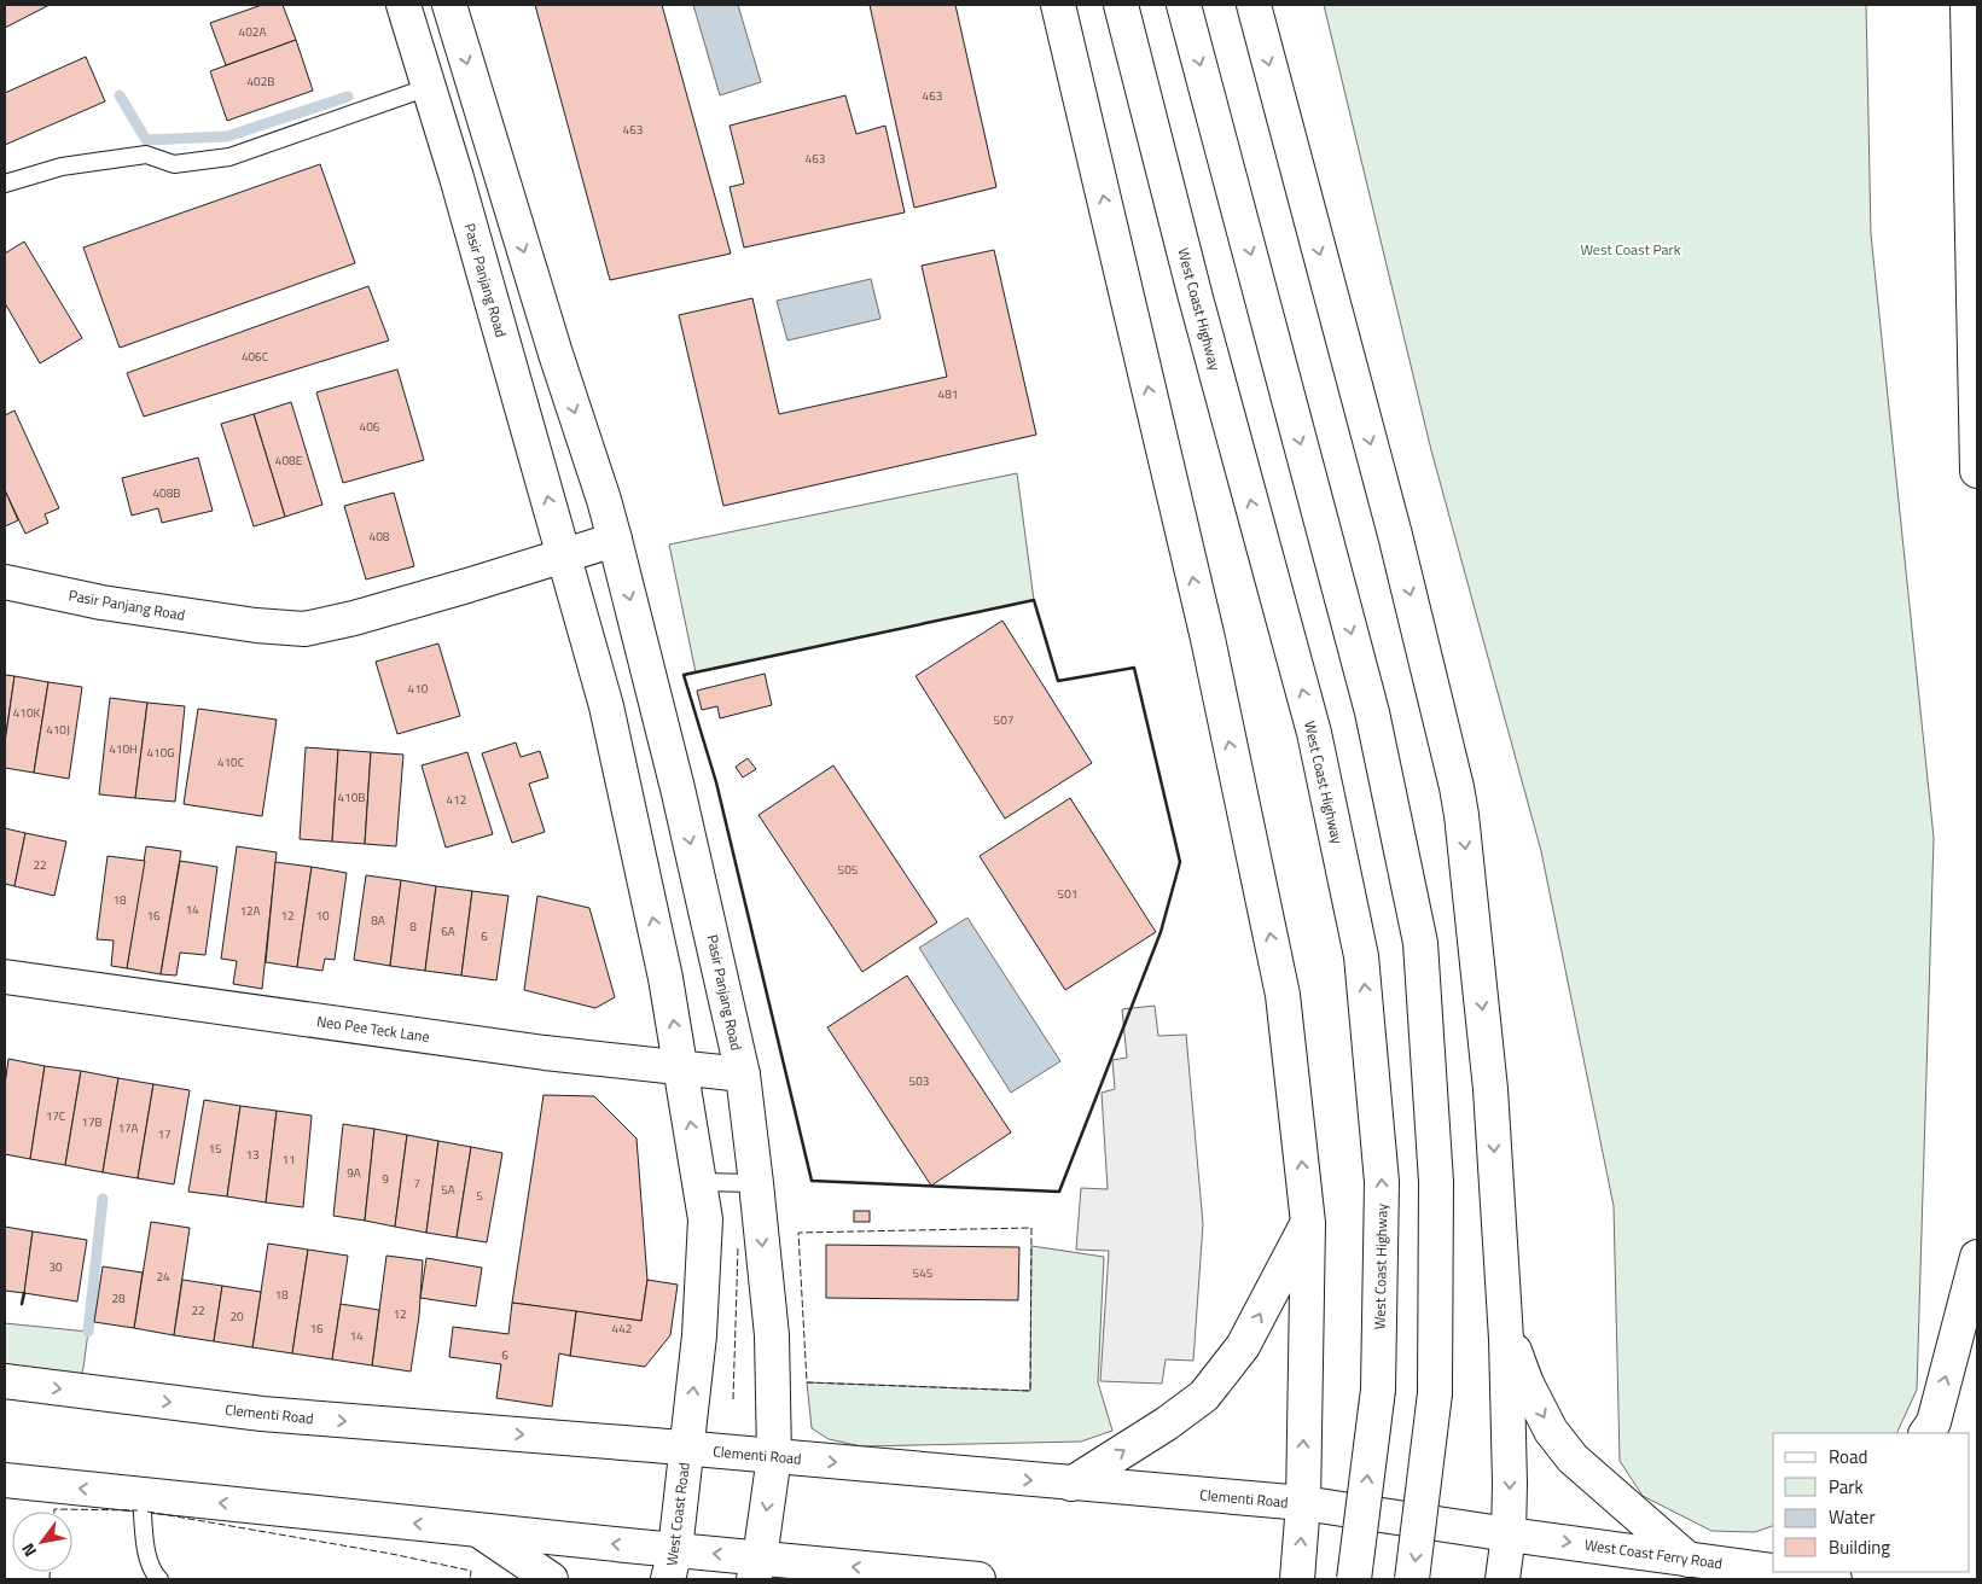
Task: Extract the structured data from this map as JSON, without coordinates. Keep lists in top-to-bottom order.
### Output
{
  "streets": {
    "main road": [
      "Pasir Panjang Road",
      "West Coast Highway",
      "Neo Pee Teck Lane",
      "Clementi Road",
      "West Coast Road",
      "West Coast Ferry Road"
    ]
  },
  "crossings": [
    ["Pasir Panjang Road", "Neo Pee Teck Lane"],
    ["Pasir Panjang Road", "Clementi Road"],
    ["Pasir Panjang Road", "West Coast Road"],
    ["Clementi Road", "West Coast Road"],
    ["Clementi Road", "West Coast Ferry Road"]
  ],
  "one_way": ["West Coast Ferry Road"],
  "parks": ["West Coast Park"],
  "house_numbers": [
    "402A",
    "402B",
    "463",
    "463",
    "463",
    "406C",
    "481",
    "406",
    "408E",
    "408B",
    "408",
    "410",
    "410K",
    "507",
    "410J",
    "410H",
    "410G",
    "410C",
    "410B",
    "412",
    "22",
    "505",
    "501",
    "18",
    "14",
    "12A",
    "16",
    "12",
    "10",
    "8A",
    "8",
    "6A",
    "6",
    "503",
    "17C",
    "17B",
    "17A",
    "17",
    "15",
    "13",
    "11",
    "9A",
    "9",
    "7",
    "5A",
    "5",
    "30",
    "545",
    "24",
    "18",
    "28",
    "22",
    "12",
    "20",
    "16",
    "442",
    "14",
    "6"
  ],
  "legend": [
    "Road",
    "Park",
    "Water",
    "Building"
  ],
  "north": "bottom left"
}
